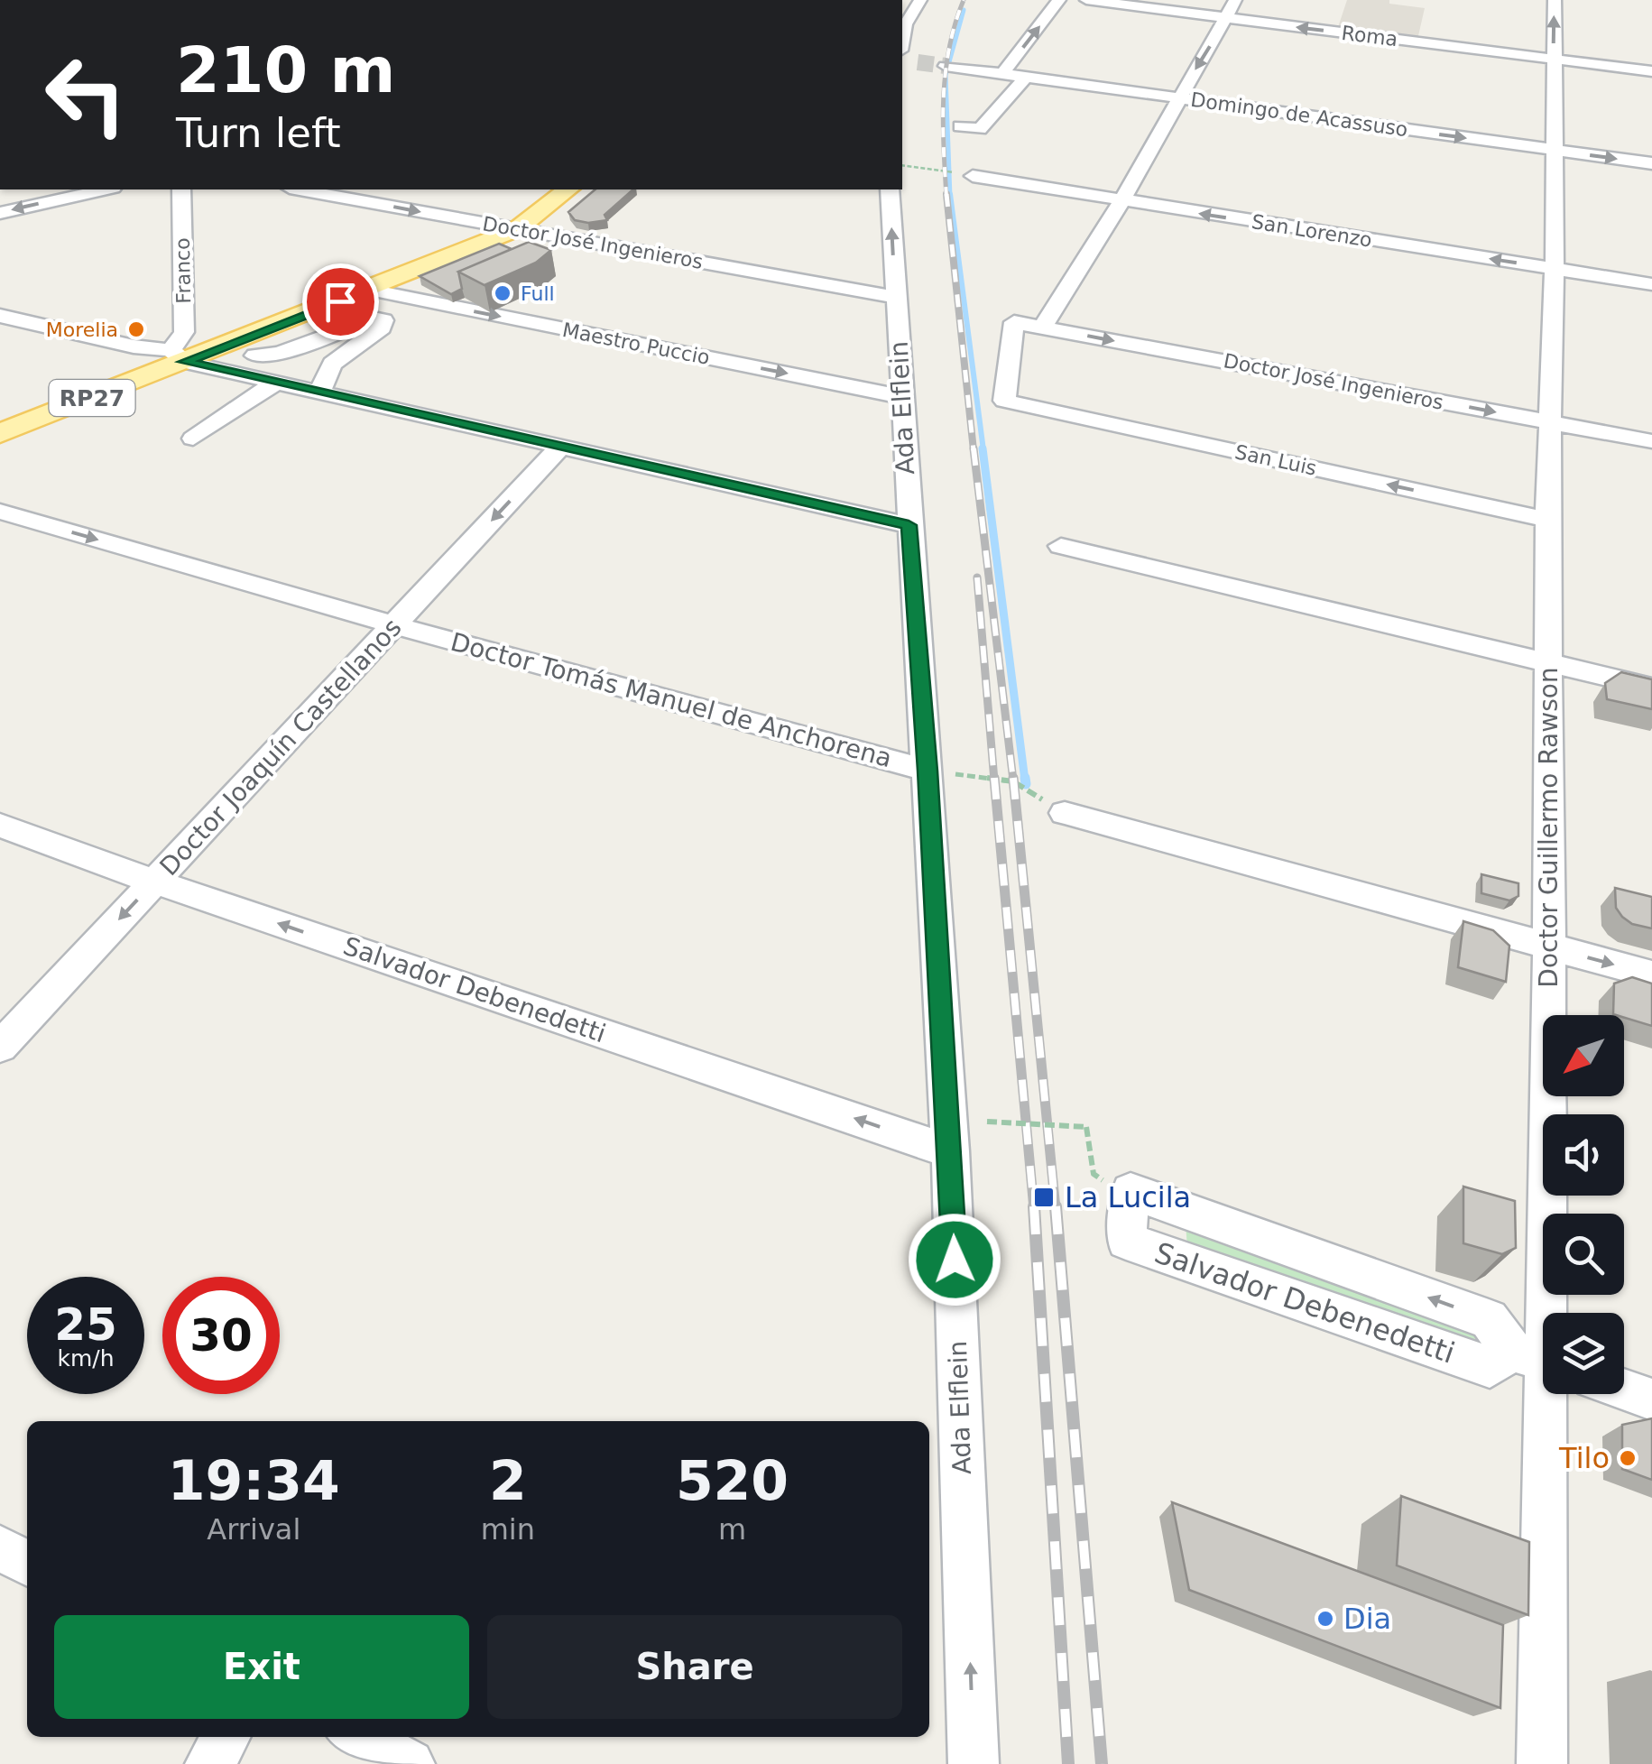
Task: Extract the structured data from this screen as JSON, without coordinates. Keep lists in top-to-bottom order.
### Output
{
  "streets": {
    "main road": ["RP27"],
    "street": [
      "Roma",
      "Domingo de Acassuso",
      "San Lorenzo",
      "Doctor José Ingenieros",
      "Franco",
      "Maestro Puccio",
      "Ada Elflein",
      "San Luis",
      "Doctor Tomás Manuel de Anchorena",
      "Doctor Joaquín Castellanos",
      "Doctor Guillermo Rawson",
      "Salvador Debenedetti"
    ]
  },
  "crossings": [
    ["Roma", "Doctor Guillermo Rawson"],
    ["Domingo de Acassuso", "Doctor Guillermo Rawson"],
    ["San Lorenzo", "Doctor Guillermo Rawson"],
    ["Doctor José Ingenieros", "RP27"],
    ["Doctor José Ingenieros", "Ada Elflein"],
    ["Doctor José Ingenieros", "San Luis"],
    ["Doctor José Ingenieros", "Doctor Guillermo Rawson"],
    ["Franco", "RP27"],
    ["Maestro Puccio", "RP27"],
    ["Maestro Puccio", "Ada Elflein"],
    ["Ada Elflein", "Doctor Tomás Manuel de Anchorena"],
    ["Ada Elflein", "Salvador Debenedetti"],
    ["San Luis", "Doctor Guillermo Rawson"],
    ["Doctor Tomás Manuel de Anchorena", "Doctor Joaquín Castellanos"],
    ["Doctor Joaquín Castellanos", "Salvador Debenedetti"],
    ["Doctor Guillermo Rawson", "Salvador Debenedetti"]
  ],
  "one_way": [
    "Roma",
    "Domingo de Acassuso",
    "San Lorenzo",
    "Ada Elflein",
    "Doctor Joaquín Castellanos",
    "Salvador Debenedetti"
  ],
  "places": {
    "other": [
      "Full",
      "Morelia",
      "Tilo",
      "Dia"
    ],
    "transit": ["La Lucila"]
  },
  "north": "bottom left",
  "page": {
    "turn": ["210 m", "Turn left"],
    "speed": "25 km/h",
    "limit": "30",
    "eta": [
      "19:34",
      "Arrival",
      "2",
      "min",
      "520",
      "m"
    ],
    "buttons": ["Exit", "Share"]
  }
}
